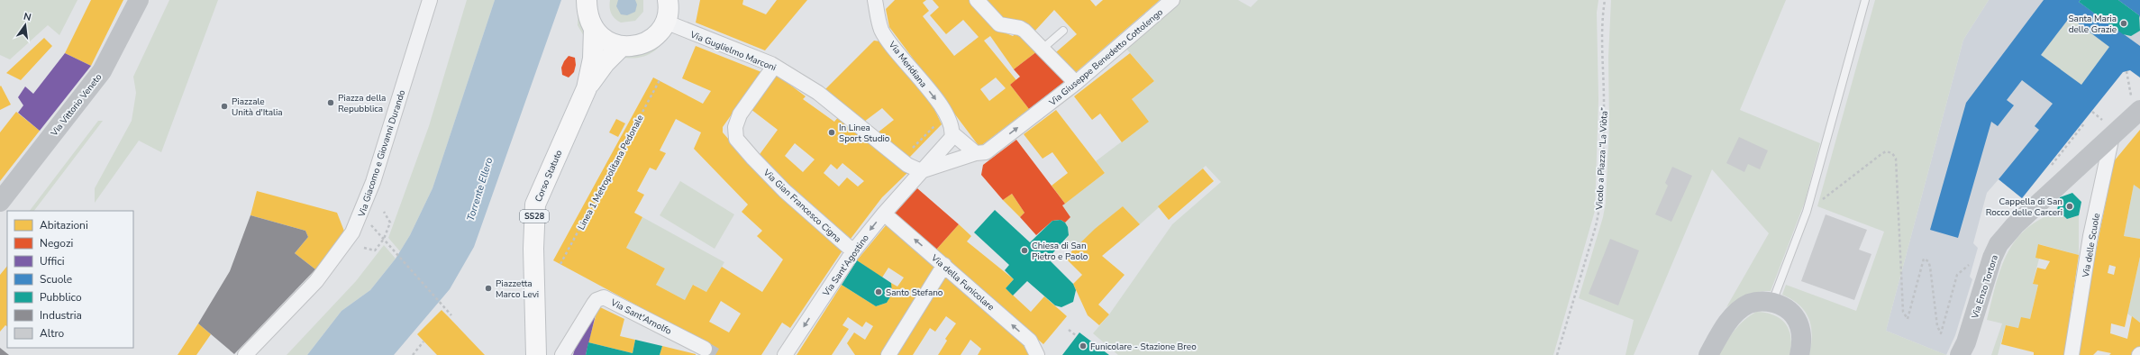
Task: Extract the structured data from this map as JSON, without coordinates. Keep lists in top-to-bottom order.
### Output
{
  "streets": {
    "main road": ["Corso Statuto", "SS28"],
    "street": [
      "Via Guglielmo Marconi",
      "Via Giuseppe Benedetto Cottolengo",
      "Via Meridiana",
      "Via Vittorio Veneto",
      "Via Giacomo e Giovanni Durando",
      "Via Gian Francesco Cigna",
      "Via delle Scuole",
      "Via Sant'Agostino",
      "Via della Funicolare",
      "Via Enzo Tortora",
      "Via Sant'Arnolfo"
    ],
    "path": ["Vicolo a Piazza “La Viòta”", "Linea 1 Metropolitana Pedonale"]
  },
  "crossings": [
    ["Via Guglielmo Marconi", "Via Giuseppe Benedetto Cottolengo"],
    ["Via Guglielmo Marconi", "Via Sant'Agostino"],
    ["Via Giuseppe Benedetto Cottolengo", "Via Meridiana"],
    ["Via Giuseppe Benedetto Cottolengo", "Via Sant'Agostino"],
    ["Via Meridiana", "Via Sant'Agostino"],
    ["Via Gian Francesco Cigna", "Via Sant'Agostino"],
    ["Via delle Scuole", "Via Enzo Tortora"],
    ["Via Sant'Agostino", "Via della Funicolare"]
  ],
  "one_way": ["Via Giuseppe Benedetto Cottolengo", "Via Meridiana", "Via della Funicolare"],
  "water": ["Torrente Ellero"],
  "places": [
    "Santa Maria delle Grazie",
    "Piazza della Repubblica",
    "Piazzale Unità d'Italia",
    "In Linea Sport Studio",
    "Cappella di San Rocco delle Carceri",
    "Chiesa di San Pietro e Paolo",
    "Piazzetta Marco Levi",
    "Santo Stefano",
    "Funicolare - Stazione Breo"
  ],
  "legend": [
    "Abitazioni",
    "Negozi",
    "Uffici",
    "Scuole",
    "Pubblico",
    "Industria",
    "Altro"
  ],
  "north": "top"
}
